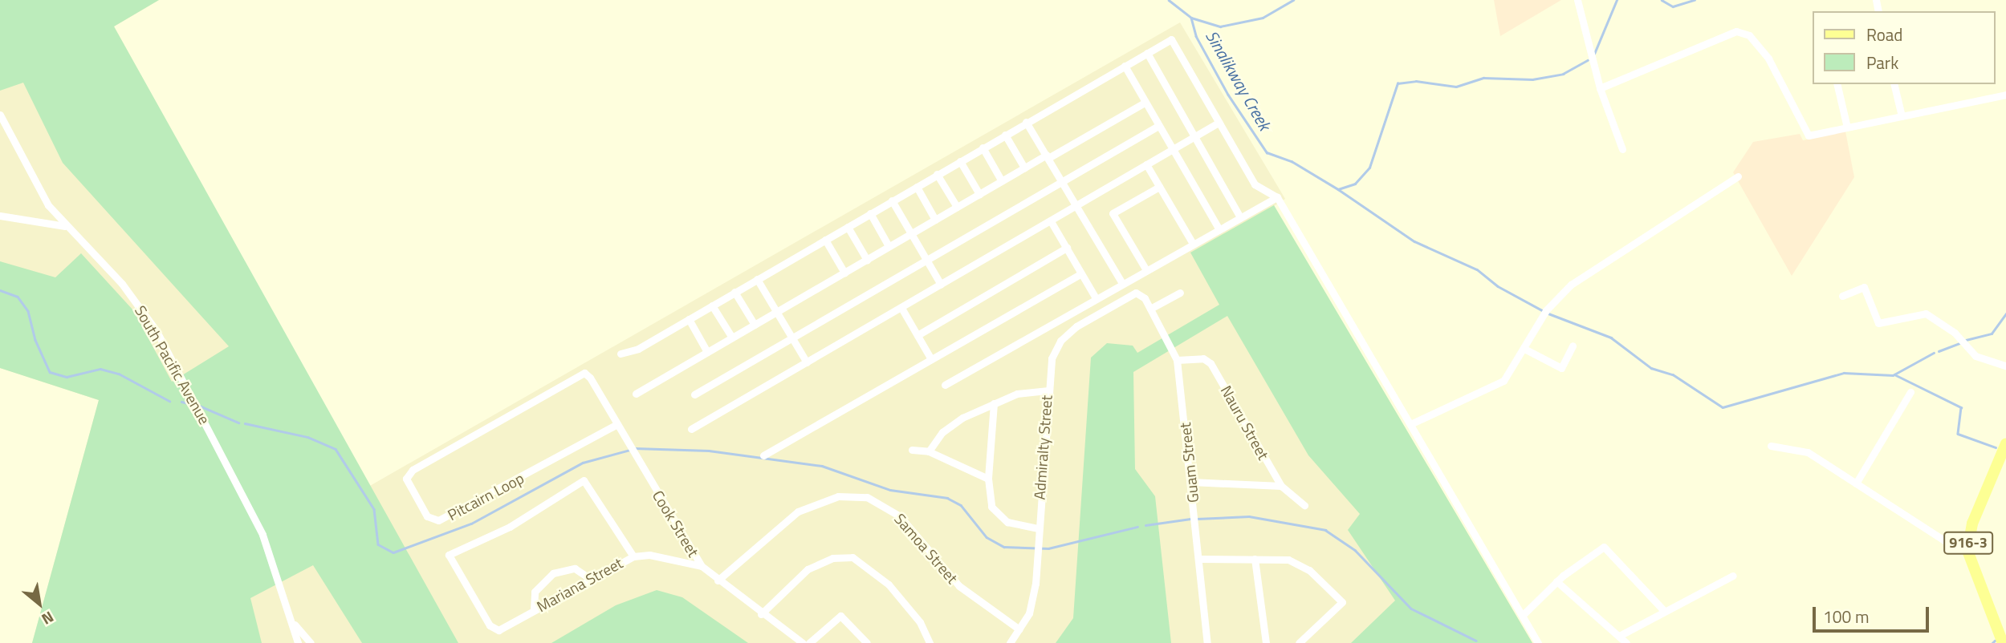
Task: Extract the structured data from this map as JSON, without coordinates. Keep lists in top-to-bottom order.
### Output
{
  "streets": {
    "main road": ["916-3"],
    "street": [
      "South Pacific Avenue",
      "Nauru Street",
      "Admiralty Street",
      "Guam Street",
      "Pitcairn Loop",
      "Cook Street",
      "Samoa Street",
      "Mariana Street"
    ]
  },
  "crossings": [
    ["Nauru Street", "Guam Street"],
    ["Admiralty Street", "Guam Street"],
    ["Admiralty Street", "Samoa Street"],
    ["Pitcairn Loop", "Cook Street"],
    ["Cook Street", "Samoa Street"],
    ["Cook Street", "Mariana Street"]
  ],
  "water": ["Sinalikway Creek"],
  "legend": ["Road", "Park"],
  "scale_bar": "100 m",
  "north": "bottom right"
}
